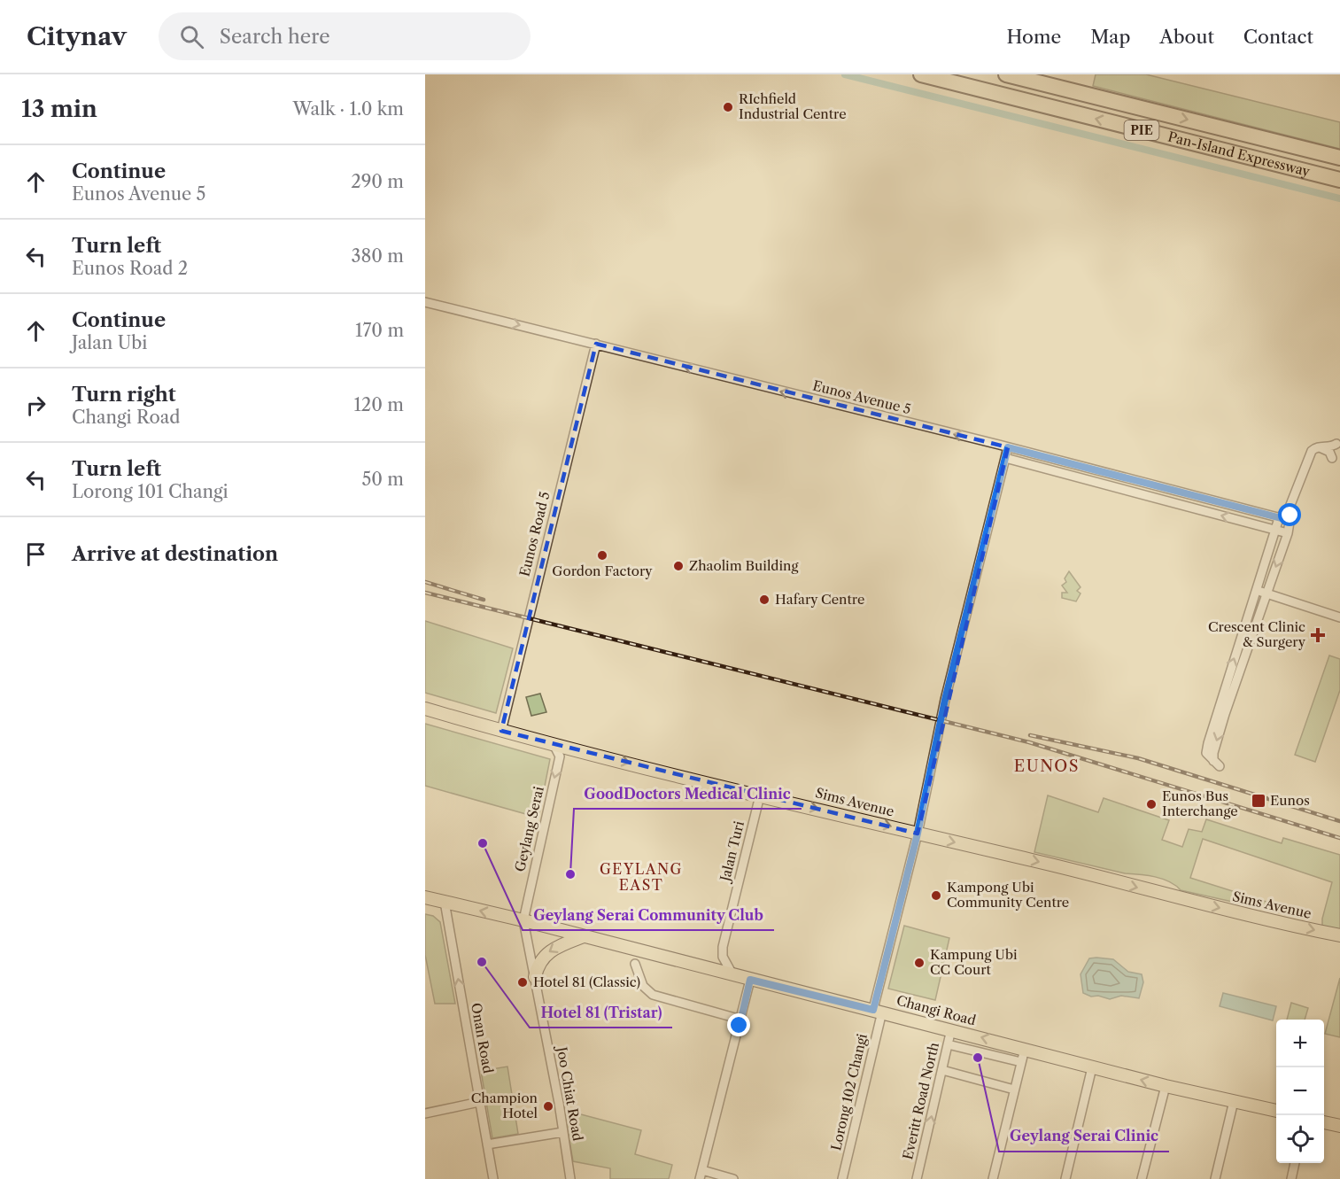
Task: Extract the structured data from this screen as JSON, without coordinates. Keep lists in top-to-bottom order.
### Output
{
  "streets": {
    "highway": ["PIE", "Pan-Island Expressway"],
    "main road": ["Sims Avenue", "Changi Road"],
    "street": [
      "Eunos Avenue 5",
      "Eunos Road 5",
      "Geylang Serai",
      "Jalan Turi",
      "Onan Road",
      "Lorong 102 Changi",
      "Joo Chiat Road",
      "Everitt Road North"
    ]
  },
  "crossings": [
    ["Eunos Avenue 5", "Eunos Road 5"],
    ["Eunos Avenue 5", "Lorong 102 Changi"],
    ["Eunos Road 5", "Sims Avenue"],
    ["Sims Avenue", "Geylang Serai"],
    ["Sims Avenue", "Jalan Turi"],
    ["Sims Avenue", "Lorong 102 Changi"],
    ["Geylang Serai", "Changi Road"],
    ["Geylang Serai", "Joo Chiat Road"],
    ["Jalan Turi", "Changi Road"],
    ["Changi Road", "Onan Road"],
    ["Changi Road", "Lorong 102 Changi"],
    ["Changi Road", "Joo Chiat Road"],
    ["Changi Road", "Everitt Road North"]
  ],
  "one_way": [
    "Sims Avenue",
    "Geylang Serai",
    "Onan Road",
    "Everitt Road North"
  ],
  "districts": ["EUNOS", "GEYLANG EAST"],
  "places": {
    "other": [
      "RIchfield Industrial Centre",
      "Gordon Factory",
      "Zhaolim Building",
      "Hafary Centre",
      "Eunos Bus Interchange",
      "Geylang Serai Community Club",
      "GoodDoctors Medical Clinic",
      "Kampong Ubi Community Centre",
      "Hotel 81 (Tristar)",
      "Kampung Ubi CC Court",
      "Hotel 81 (Classic)",
      "Geylang Serai Clinic",
      "Champion Hotel"
    ],
    "health": ["Crescent Clinic & Surgery"],
    "transit": ["Eunos"]
  },
  "page": {
    "header": "Citynav",
    "search": "Search here",
    "nav": [
      "Home",
      "Map",
      "About",
      "Contact"
    ],
    "heading": ["13 min", "Walk · 1.0 km"],
    "list": [
      ["Continue", "Eunos Avenue 5", "290 m"],
      ["Turn left", "Eunos Road 2", "380 m"],
      ["Continue", "Jalan Ubi", "170 m"],
      ["Turn right", "Changi Road", "120 m"],
      ["Turn left", "Lorong 101 Changi", "50 m"],
      "Arrive at destination"
    ],
    "map_buttons": ["+", "−"]
  }
}
